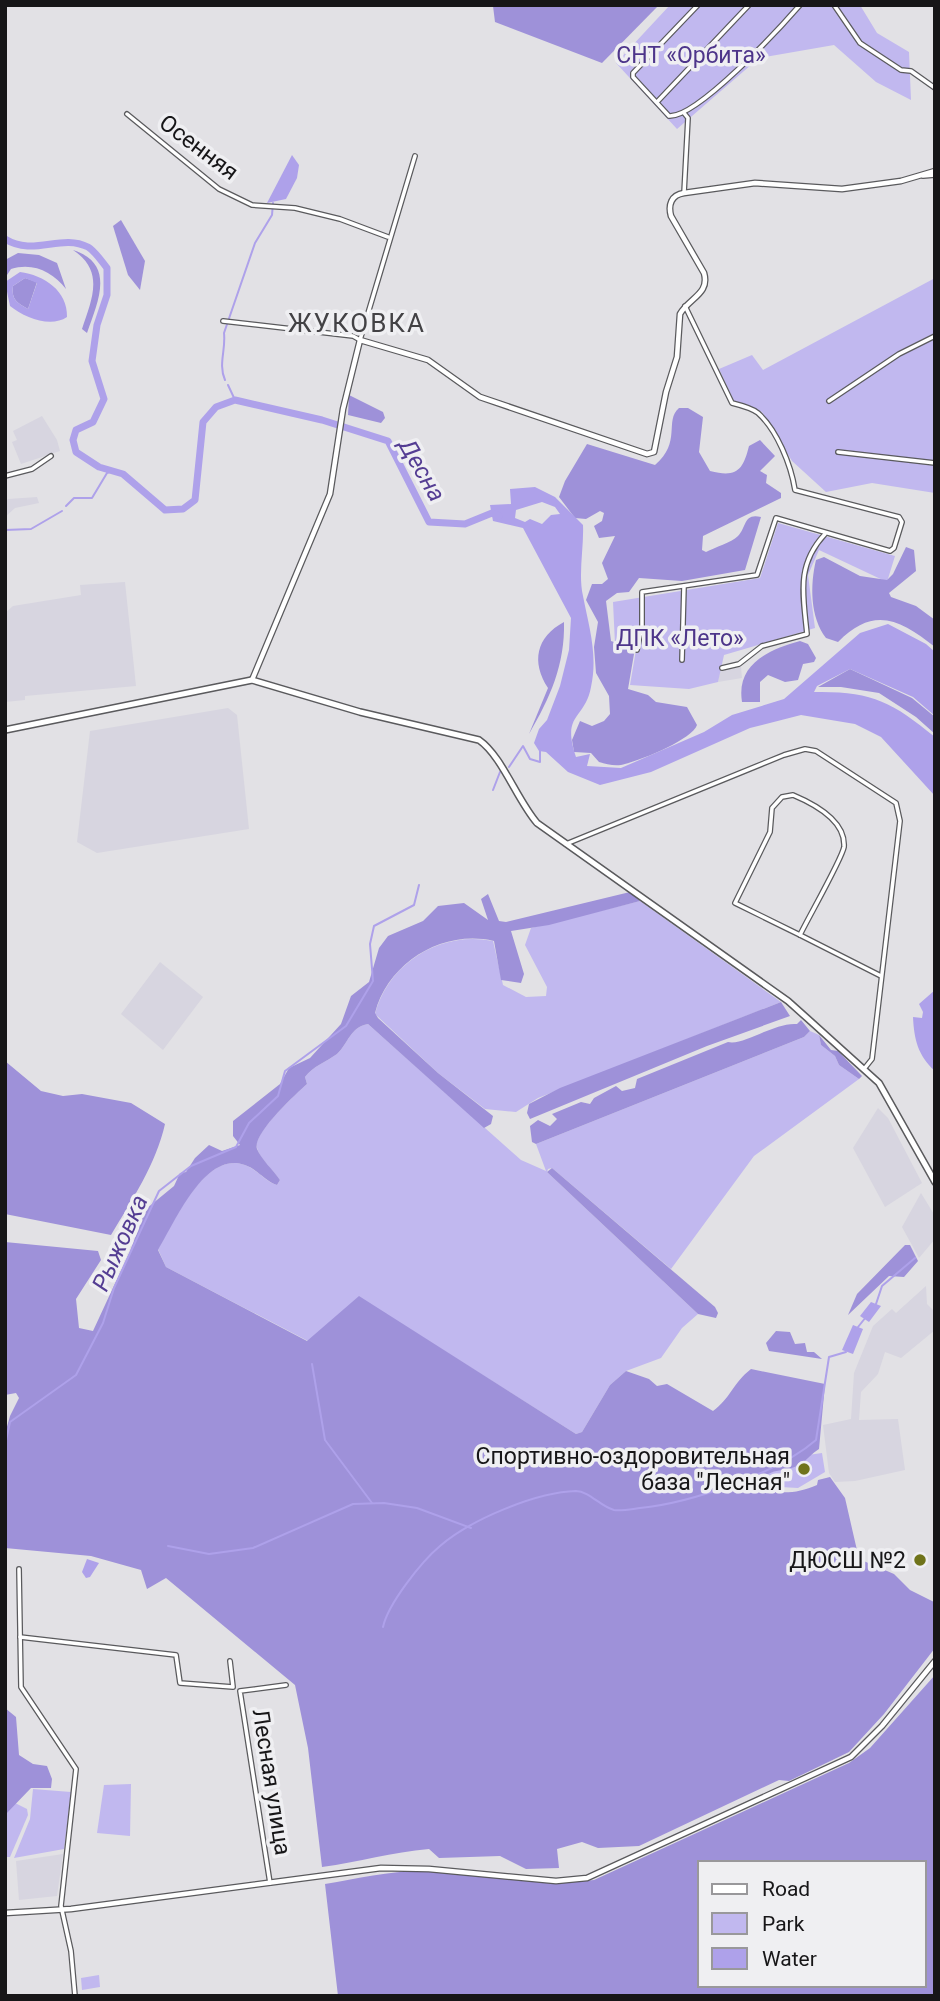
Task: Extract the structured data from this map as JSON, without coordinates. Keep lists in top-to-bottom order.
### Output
{
  "streets": {
    "street": ["Осенняя", "Лесная улица"]
  },
  "districts": ["ЖУКОВКА"],
  "water": ["Десна", "Рыжовка"],
  "parks": ["СНТ «Орбита»", "ДПК «Лето»"],
  "places": ["Спортивно-оздоровительная база \"Лесная\"", "ДЮСШ №2"],
  "legend": ["Road", "Park", "Water"]
}
